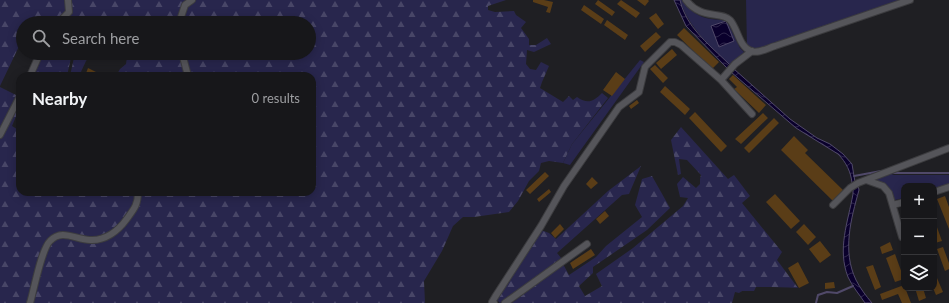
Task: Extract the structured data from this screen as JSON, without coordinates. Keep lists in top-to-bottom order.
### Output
{
  "page": {
    "search": "Search here",
    "heading": ["Nearby", "0 results"],
    "map_buttons": ["+", "−"]
  }
}
